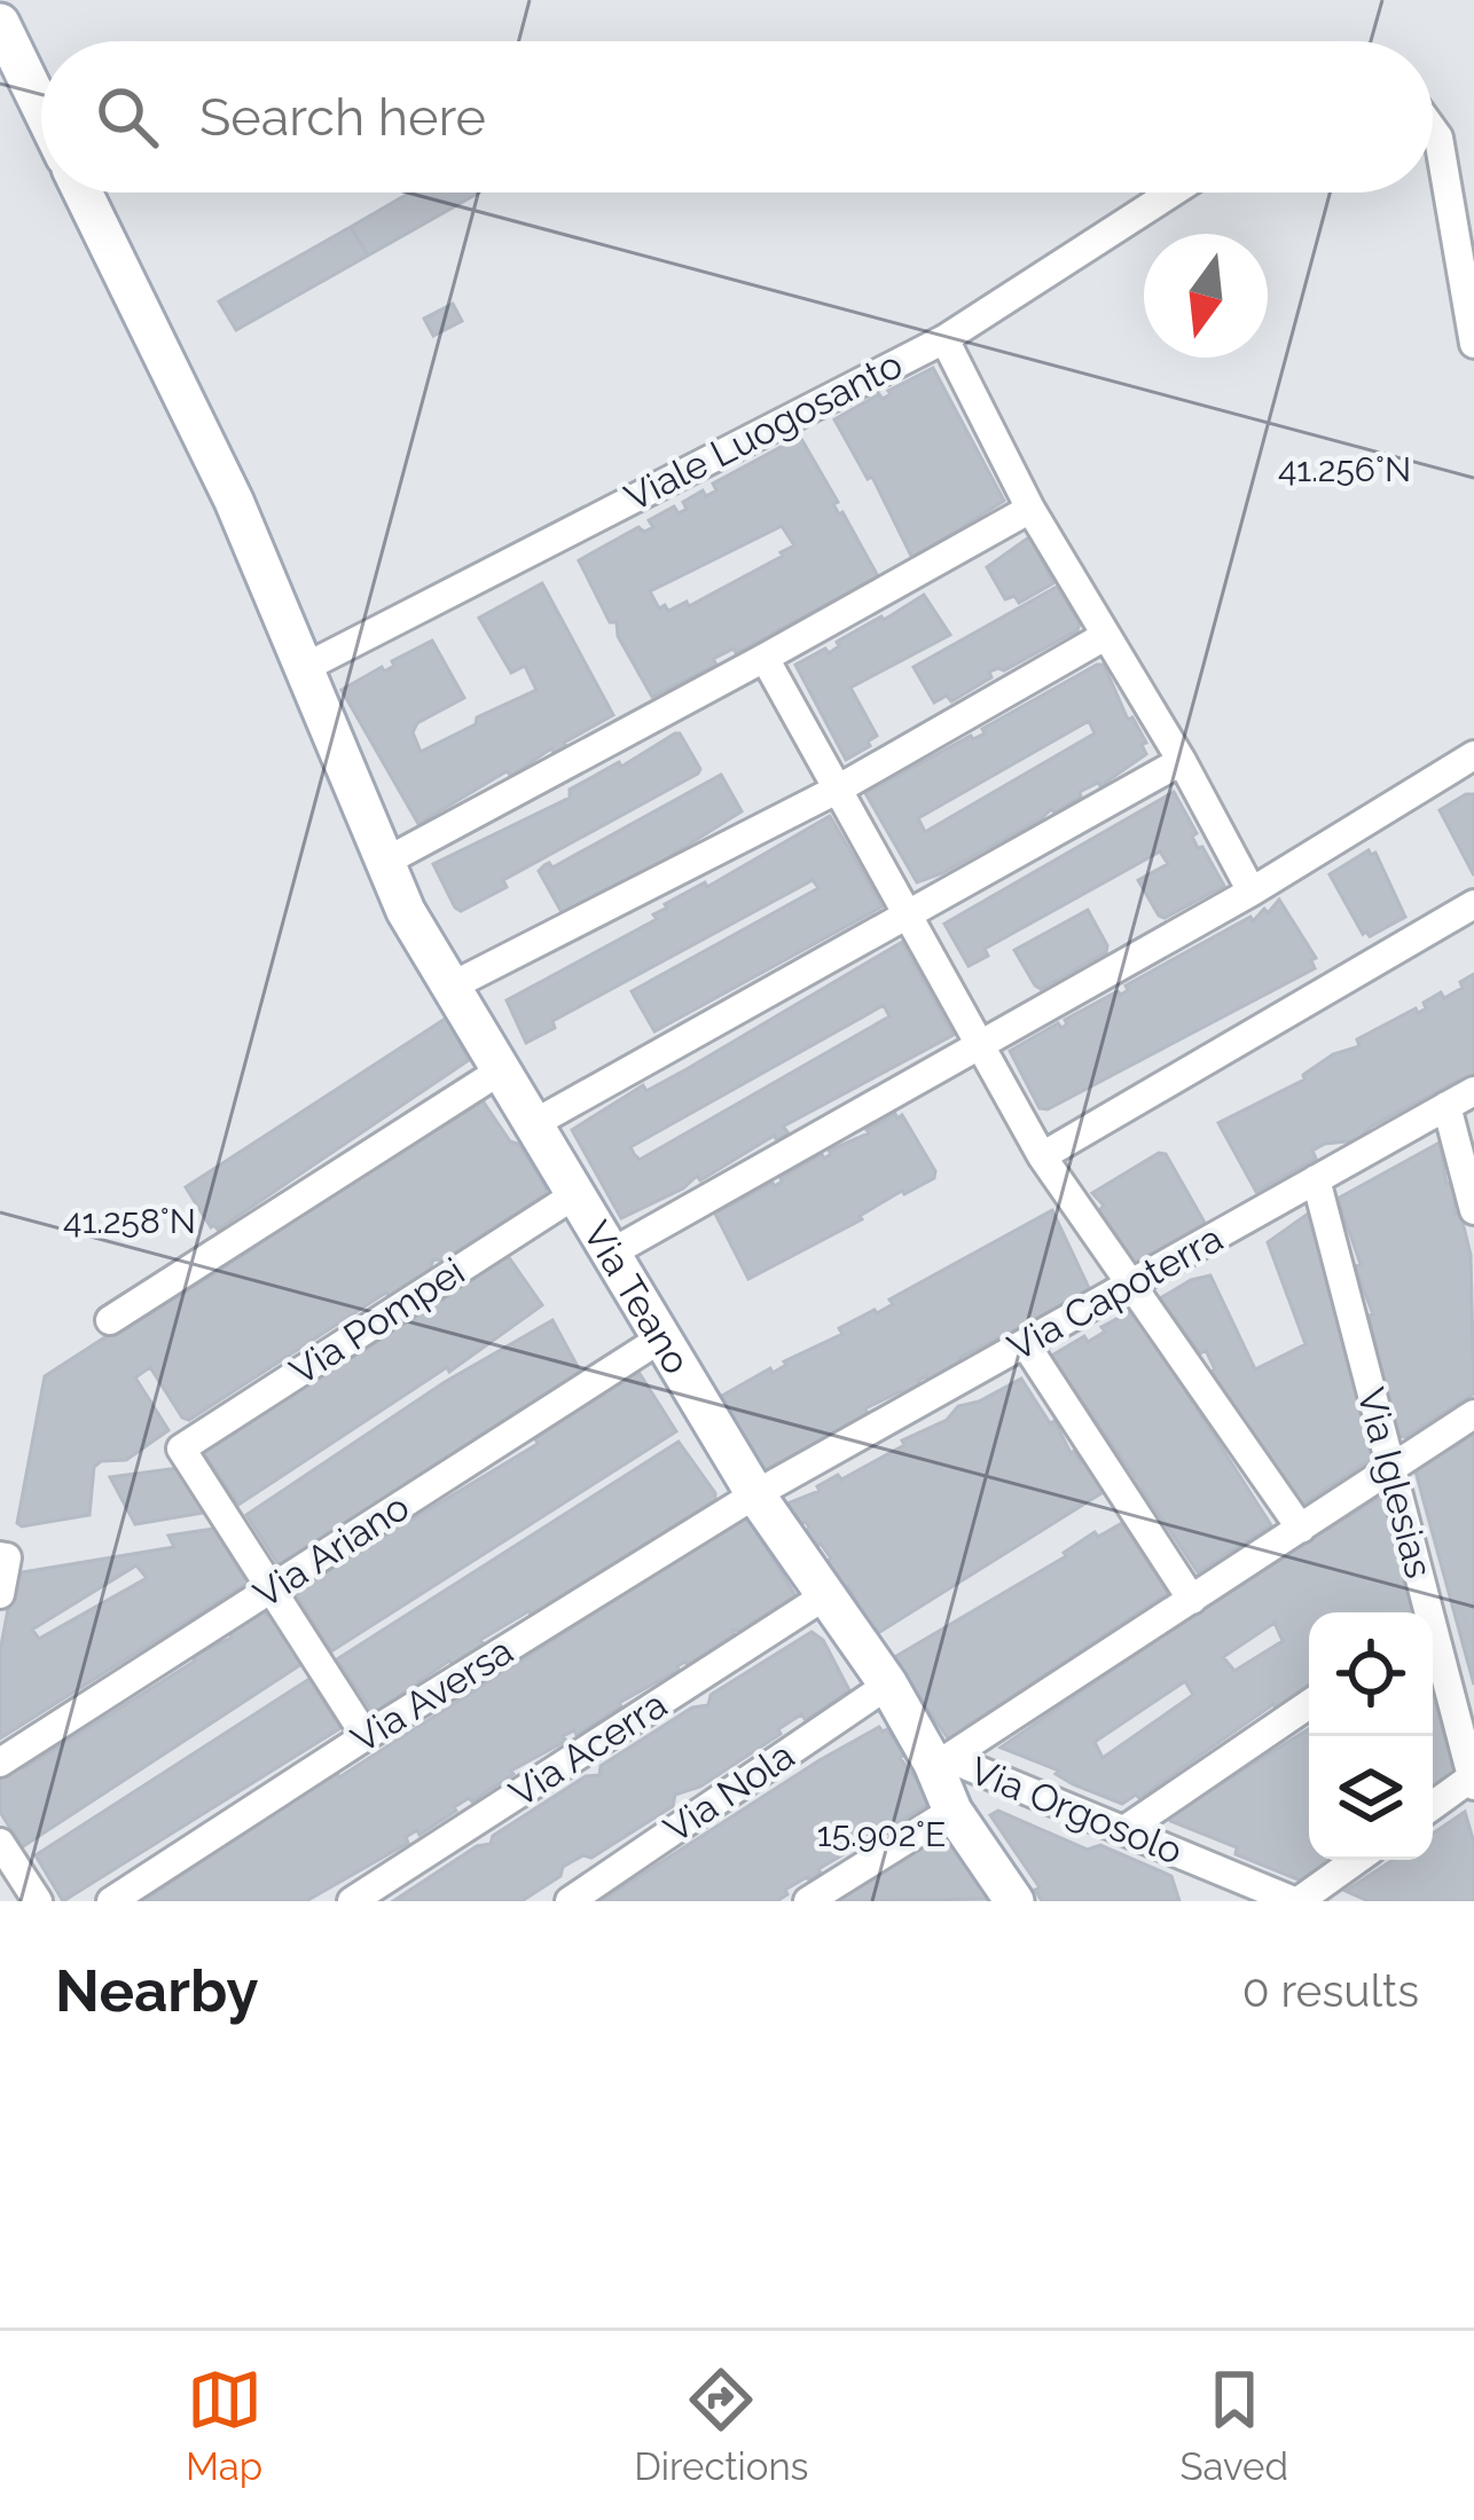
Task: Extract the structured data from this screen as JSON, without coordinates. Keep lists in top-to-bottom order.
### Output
{
  "streets": {
    "street": [
      "Viale Luogosanto",
      "Via Capoterra",
      "Via Teano",
      "Via Pompei",
      "Via Iglesias",
      "Via Ariano",
      "Via Aversa",
      "Via Acerra",
      "Via Nola",
      "Via Orgosolo"
    ]
  },
  "crossings": [
    ["Viale Luogosanto", "Via Teano"],
    ["Via Capoterra", "Via Teano"],
    ["Via Capoterra", "Via Iglesias"],
    ["Via Capoterra", "Via Aversa"],
    ["Via Teano", "Via Pompei"],
    ["Via Teano", "Via Ariano"],
    ["Via Teano", "Via Aversa"],
    ["Via Teano", "Via Acerra"],
    ["Via Teano", "Via Nola"],
    ["Via Teano", "Via Orgosolo"],
    ["Via Pompei", "Via Ariano"]
  ],
  "north": "bottom",
  "page": {
    "search": "Search here",
    "heading": ["Nearby", "0 results"],
    "nav": ["Map", "Directions", "Saved"]
  },
  "coordinates": ["41.256°N", "41.258°N", "15.902°E"]
}
